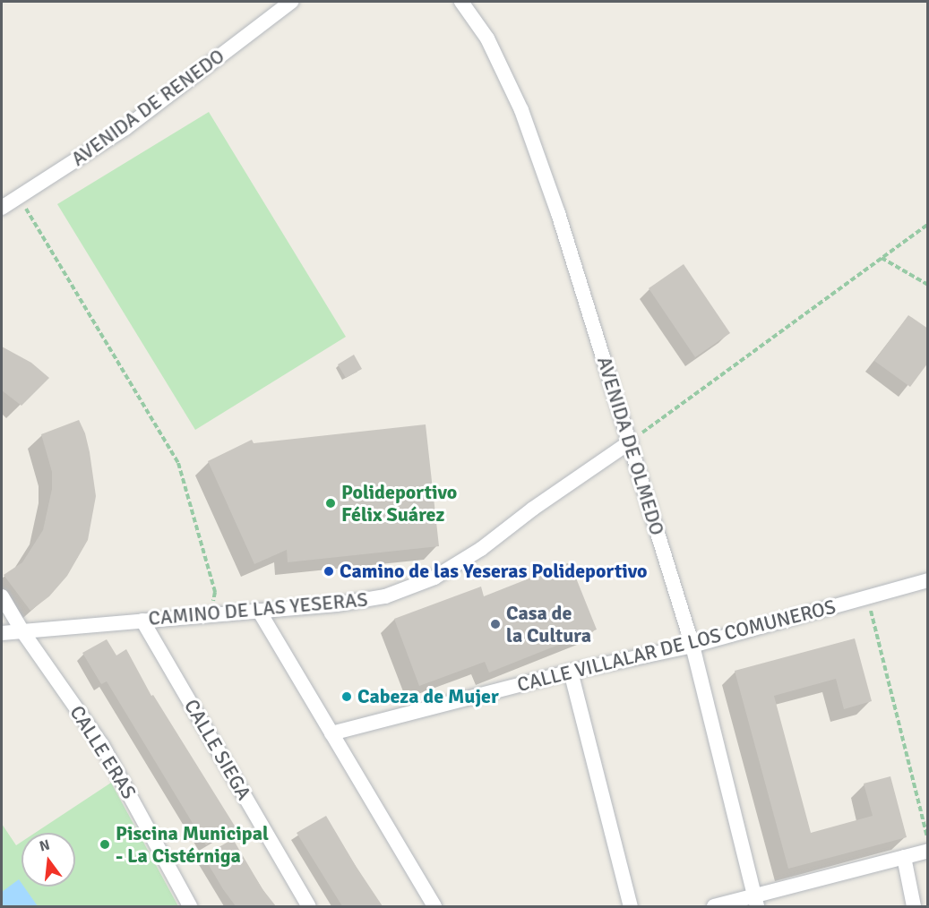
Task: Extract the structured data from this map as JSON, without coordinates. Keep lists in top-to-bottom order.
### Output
{
  "streets": {
    "street": [
      "AVENIDA DE RENEDO",
      "AVENIDA DE OLMEDO",
      "CAMINO DE LAS YESERAS",
      "CALLE VILLALAR DE LOS COMUNEROS",
      "CALLE SIEGA",
      "CALLE ERAS"
    ]
  },
  "crossings": [
    ["AVENIDA DE OLMEDO", "CAMINO DE LAS YESERAS"],
    ["AVENIDA DE OLMEDO", "CALLE VILLALAR DE LOS COMUNEROS"],
    ["CAMINO DE LAS YESERAS", "CALLE SIEGA"],
    ["CAMINO DE LAS YESERAS", "CALLE ERAS"]
  ],
  "places": [
    "Polideportivo Félix Suárez",
    "Camino de las Yeseras Polideportivo",
    "Casa de la Cultura",
    "Cabeza de Mujer",
    "Piscina Municipal - La Cistérniga"
  ],
  "north": "top"
}
